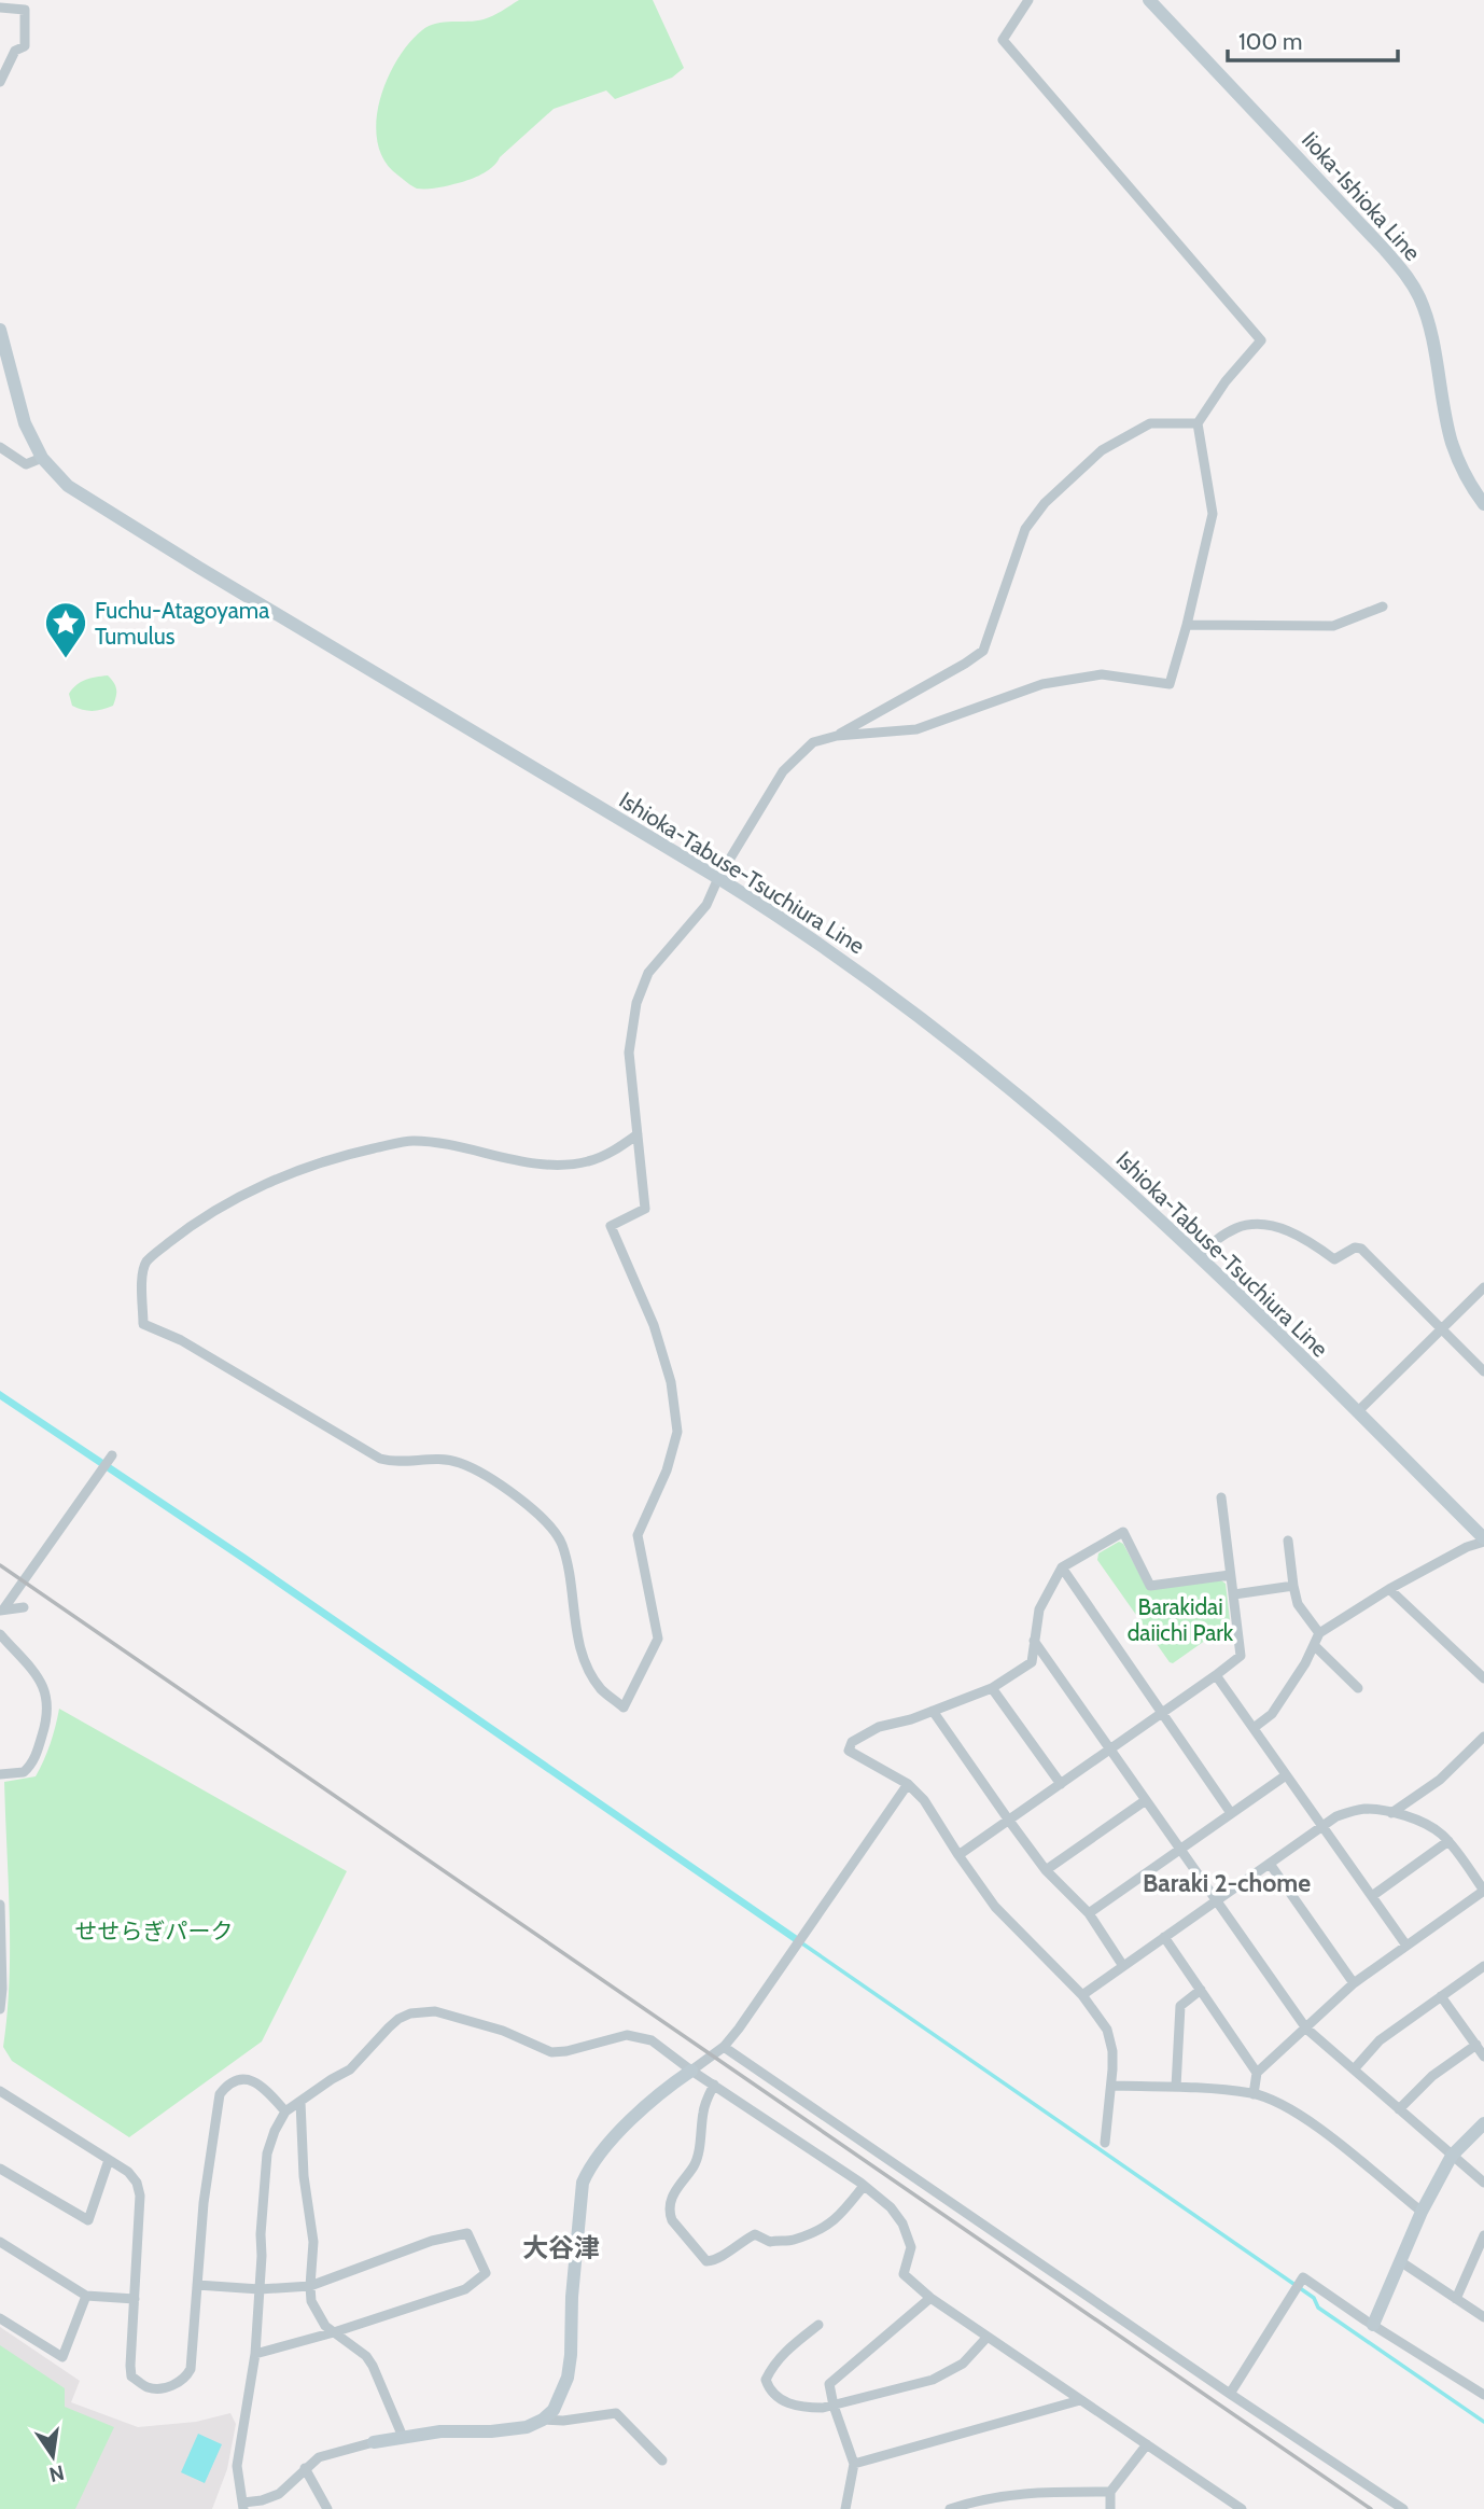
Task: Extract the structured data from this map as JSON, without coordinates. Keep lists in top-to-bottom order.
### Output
{
  "streets": {
    "main road": ["Iioka-Ishioka Line", "Ishioka-Tabuse-Tsuchiura Line"]
  },
  "districts": ["Baraki 2-chome", "大谷津"],
  "parks": ["Barakidai daiichi Park", "せせらぎパーク"],
  "places": {
    "place": ["Fuchu-Atagoyama Tumulus"]
  },
  "scale_bar": "100 m",
  "north": "bottom"
}
